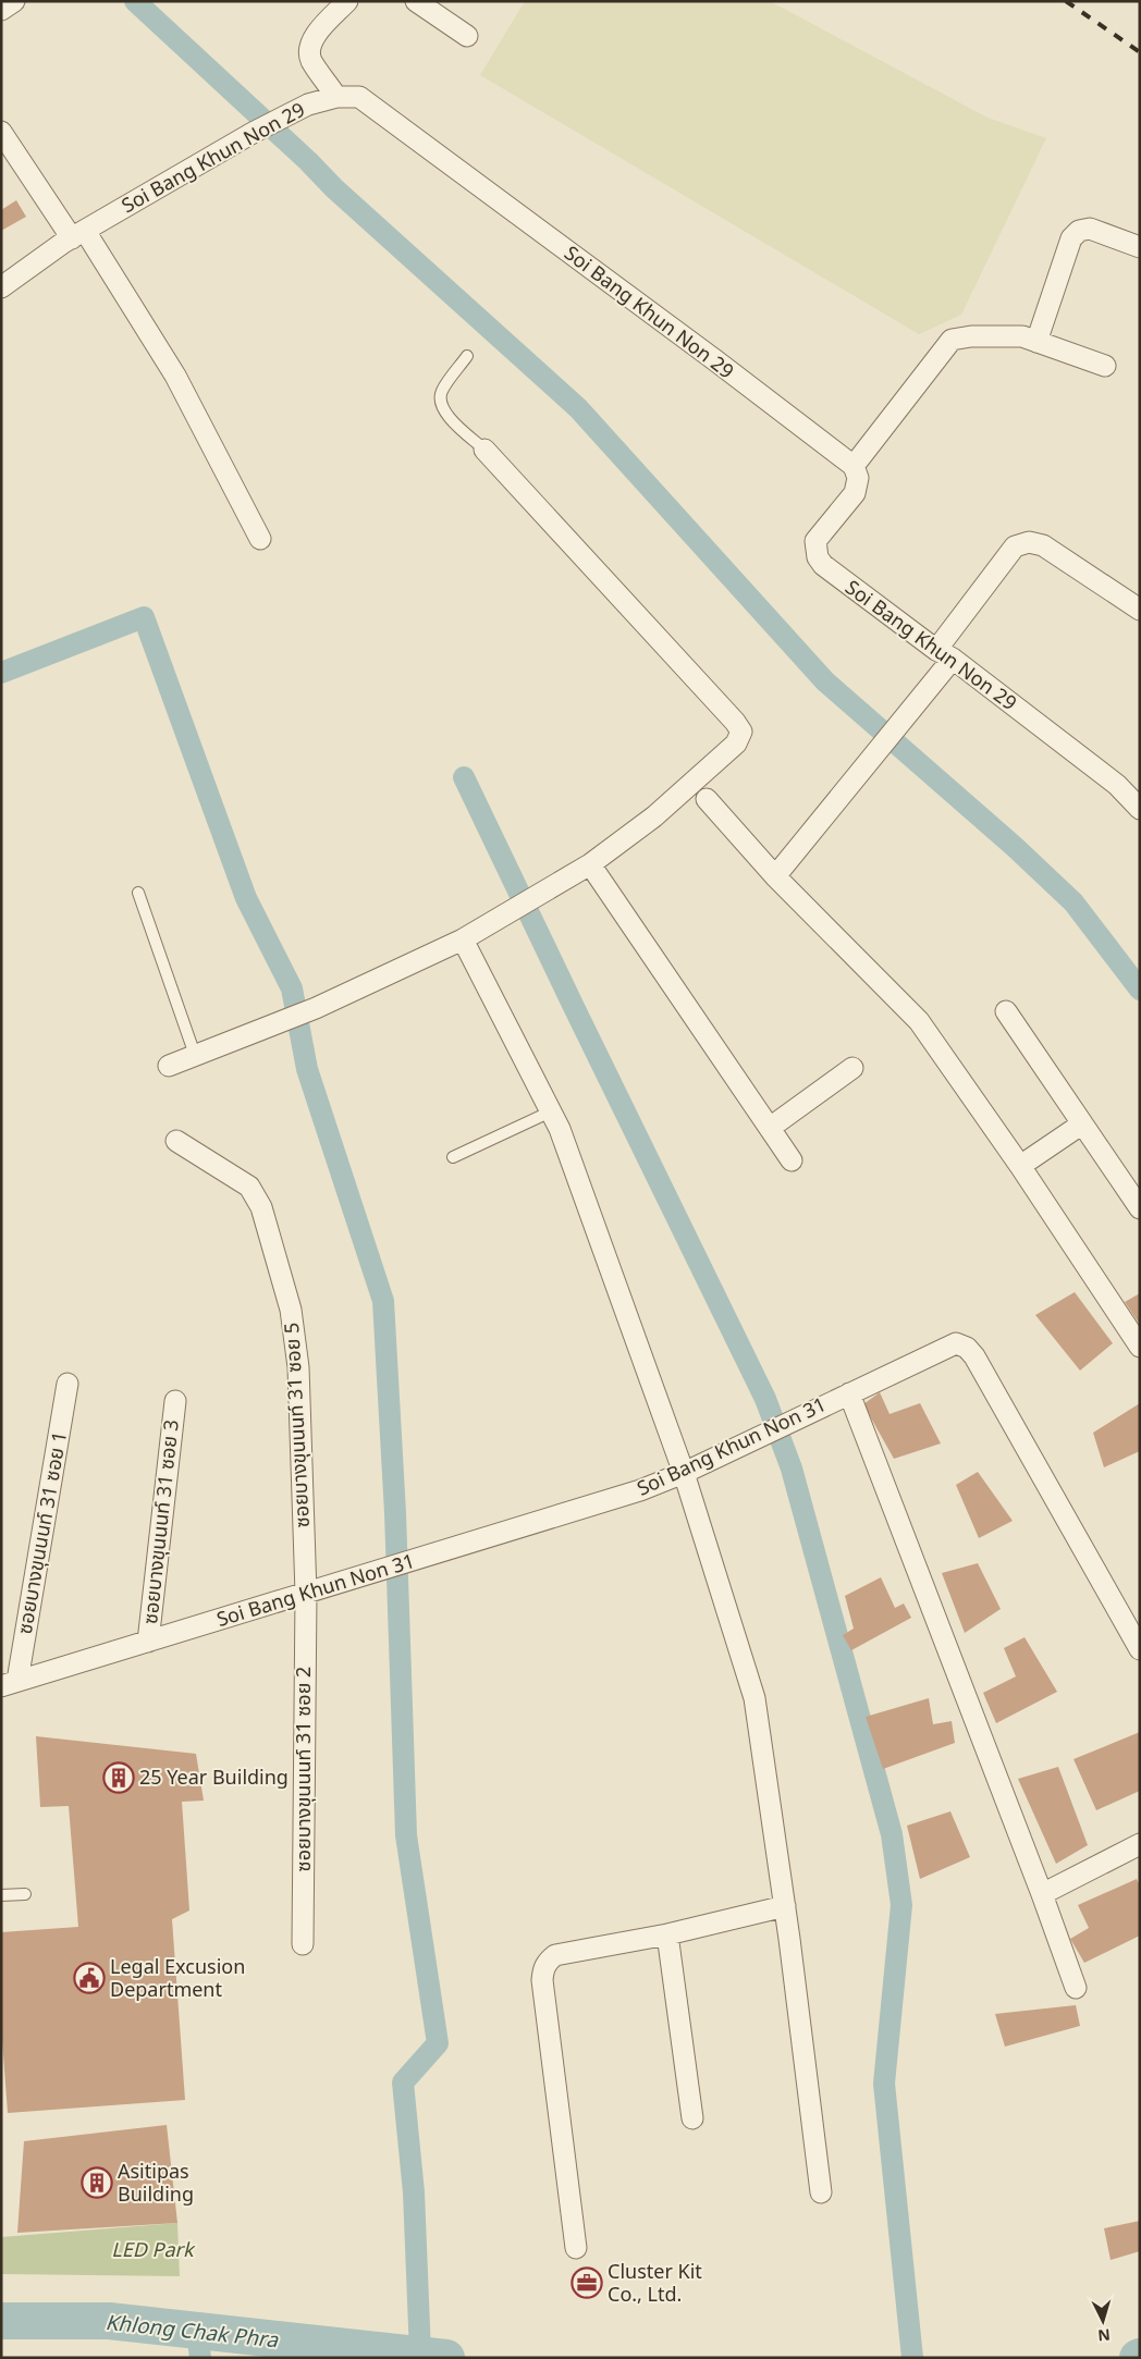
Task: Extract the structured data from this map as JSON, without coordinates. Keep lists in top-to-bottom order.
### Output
{
  "streets": {
    "street": [
      "Soi Bang Khun Non 29",
      "ซอยบางขุนนนท์ 31 ซอย 5",
      "Soi Bang Khun Non 31",
      "ซอยบางขุนนนท์ 31 ซอย 3",
      "ซอยบางขุนนนท์ 31 ซอย 1",
      "ซอยบางขุนนนท์ 31 ซอย 2"
    ]
  },
  "crossings": [
    ["ซอยบางขุนนนท์ 31 ซอย 5", "Soi Bang Khun Non 31"],
    ["ซอยบางขุนนนท์ 31 ซอย 5", "ซอยบางขุนนนท์ 31 ซอย 2"],
    ["Soi Bang Khun Non 31", "ซอยบางขุนนนท์ 31 ซอย 3"],
    ["Soi Bang Khun Non 31", "ซอยบางขุนนนท์ 31 ซอย 1"],
    ["Soi Bang Khun Non 31", "ซอยบางขุนนนท์ 31 ซอย 2"]
  ],
  "water": ["Khlong Chak Phra"],
  "parks": ["LED Park"],
  "places": {
    "building": ["25 Year Building", "Asitipas Building"],
    "public building": ["Legal Excusion Department"],
    "office": ["Cluster Kit Co., Ltd."]
  },
  "north": "bottom"
}
